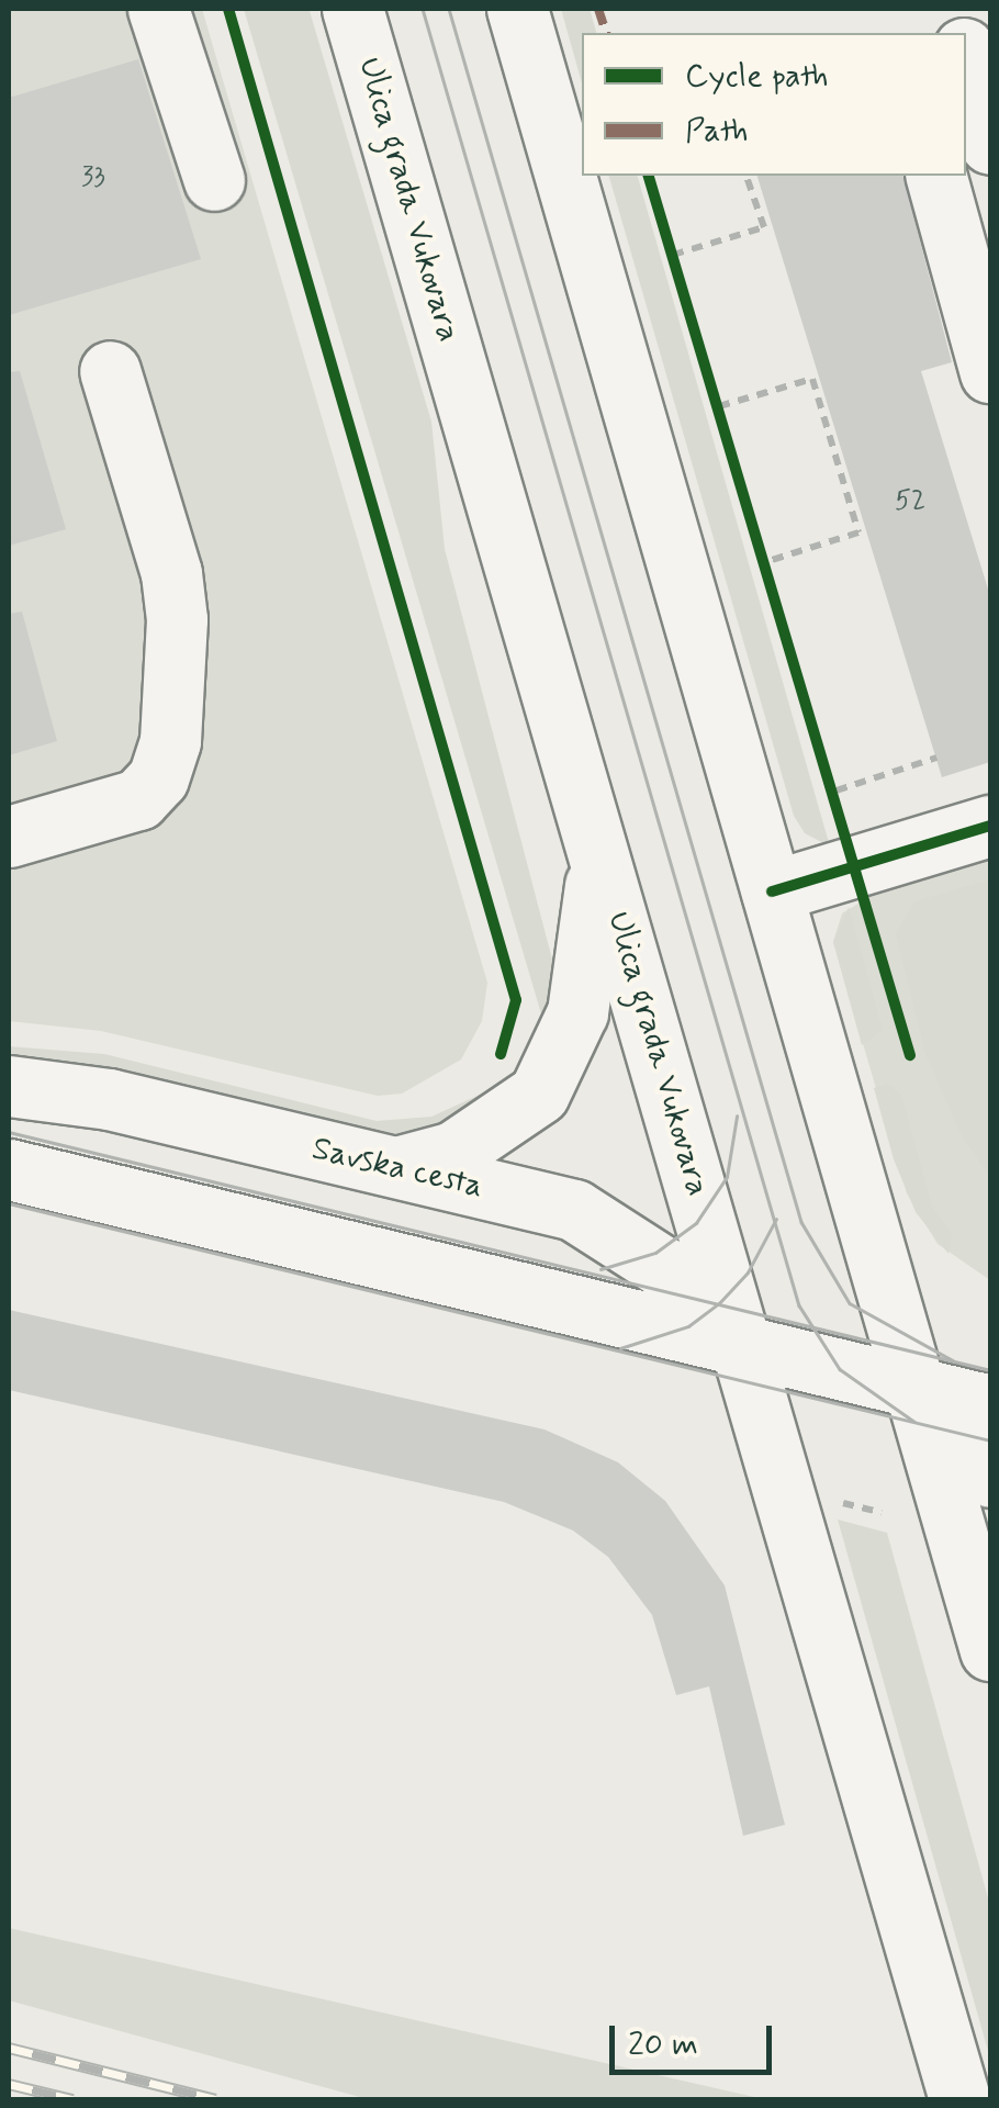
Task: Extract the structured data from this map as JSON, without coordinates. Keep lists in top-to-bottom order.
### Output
{
  "streets": {
    "main road": ["Ulica grada Vukovara", "Savska cesta"]
  },
  "crossings": [
    ["Ulica grada Vukovara", "Savska cesta"]
  ],
  "house_numbers": ["33", "52"],
  "legend": ["Cycle path", "Path"],
  "scale_bar": "20 m"
}
